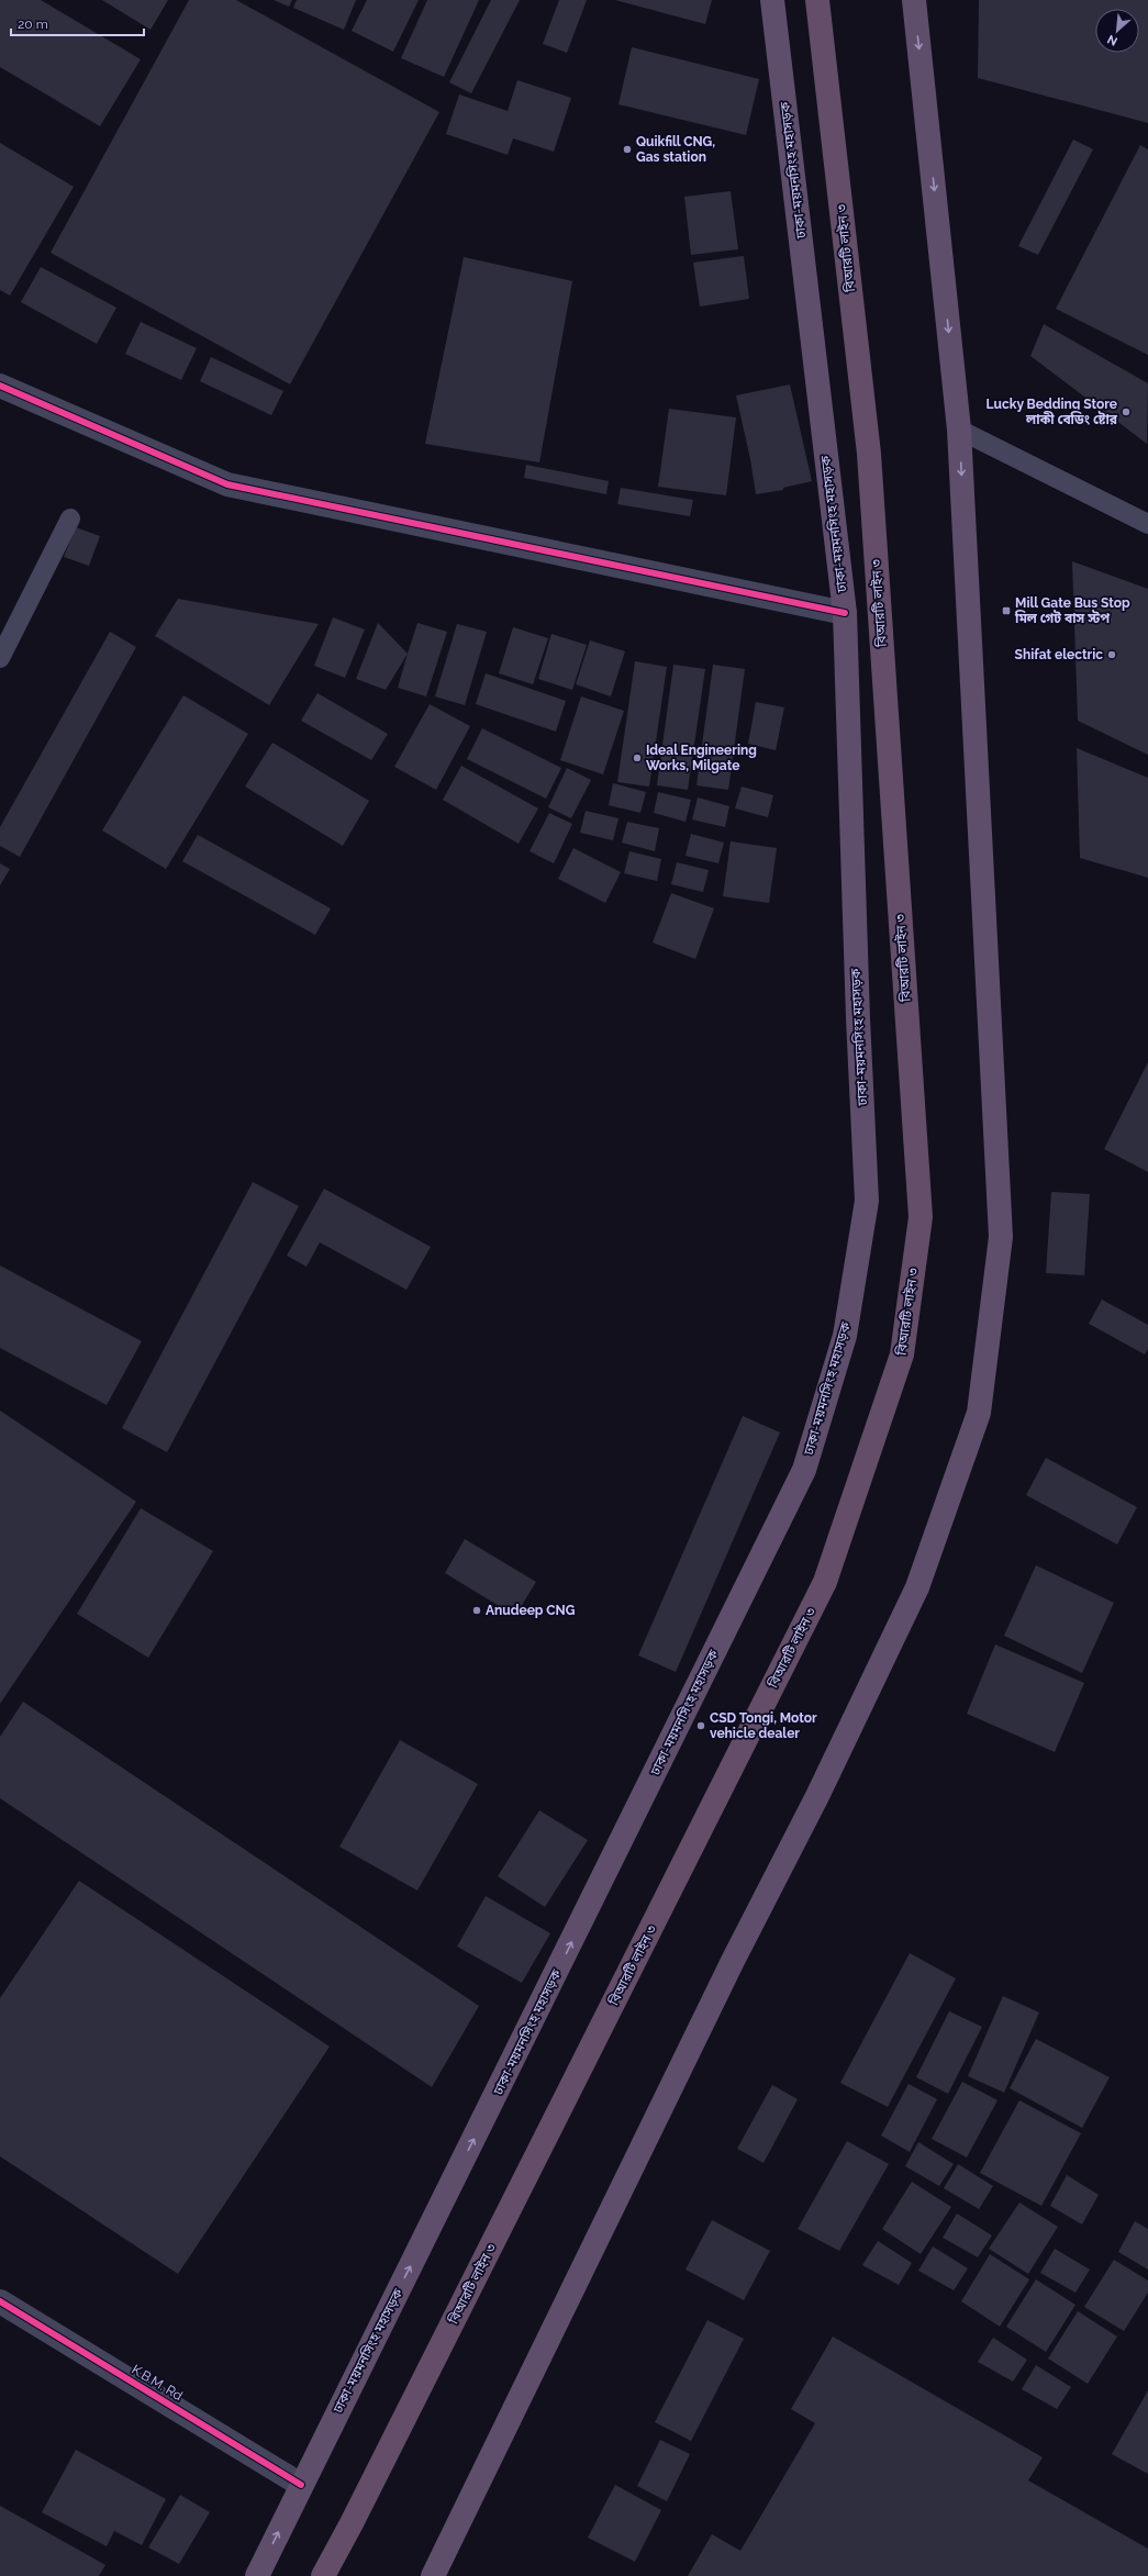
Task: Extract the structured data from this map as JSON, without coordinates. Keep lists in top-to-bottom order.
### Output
{
  "streets": {
    "highway": ["ঢাকা-ময়মনসিংহ মহাসড়ক", "বিআরটি লাইন ৩"],
    "street": ["K.B.M. Rd"]
  },
  "crossings": [
    ["ঢাকা-ময়মনসিংহ মহাসড়ক", "K.B.M. Rd"]
  ],
  "places": {
    "other": [
      "Quikfill CNG, Gas station",
      "Lucky Bedding Store লাকী বেডিং ষ্টোর",
      "Shifat electric",
      "Ideal Engineering Works, Milgate",
      "Anudeep CNG",
      "CSD Tongi, Motor vehicle dealer"
    ],
    "transit": ["Mill Gate Bus Stop মিল গেট বাস স্টপ"]
  },
  "scale_bar": "20 m",
  "north": "bottom left"
}
